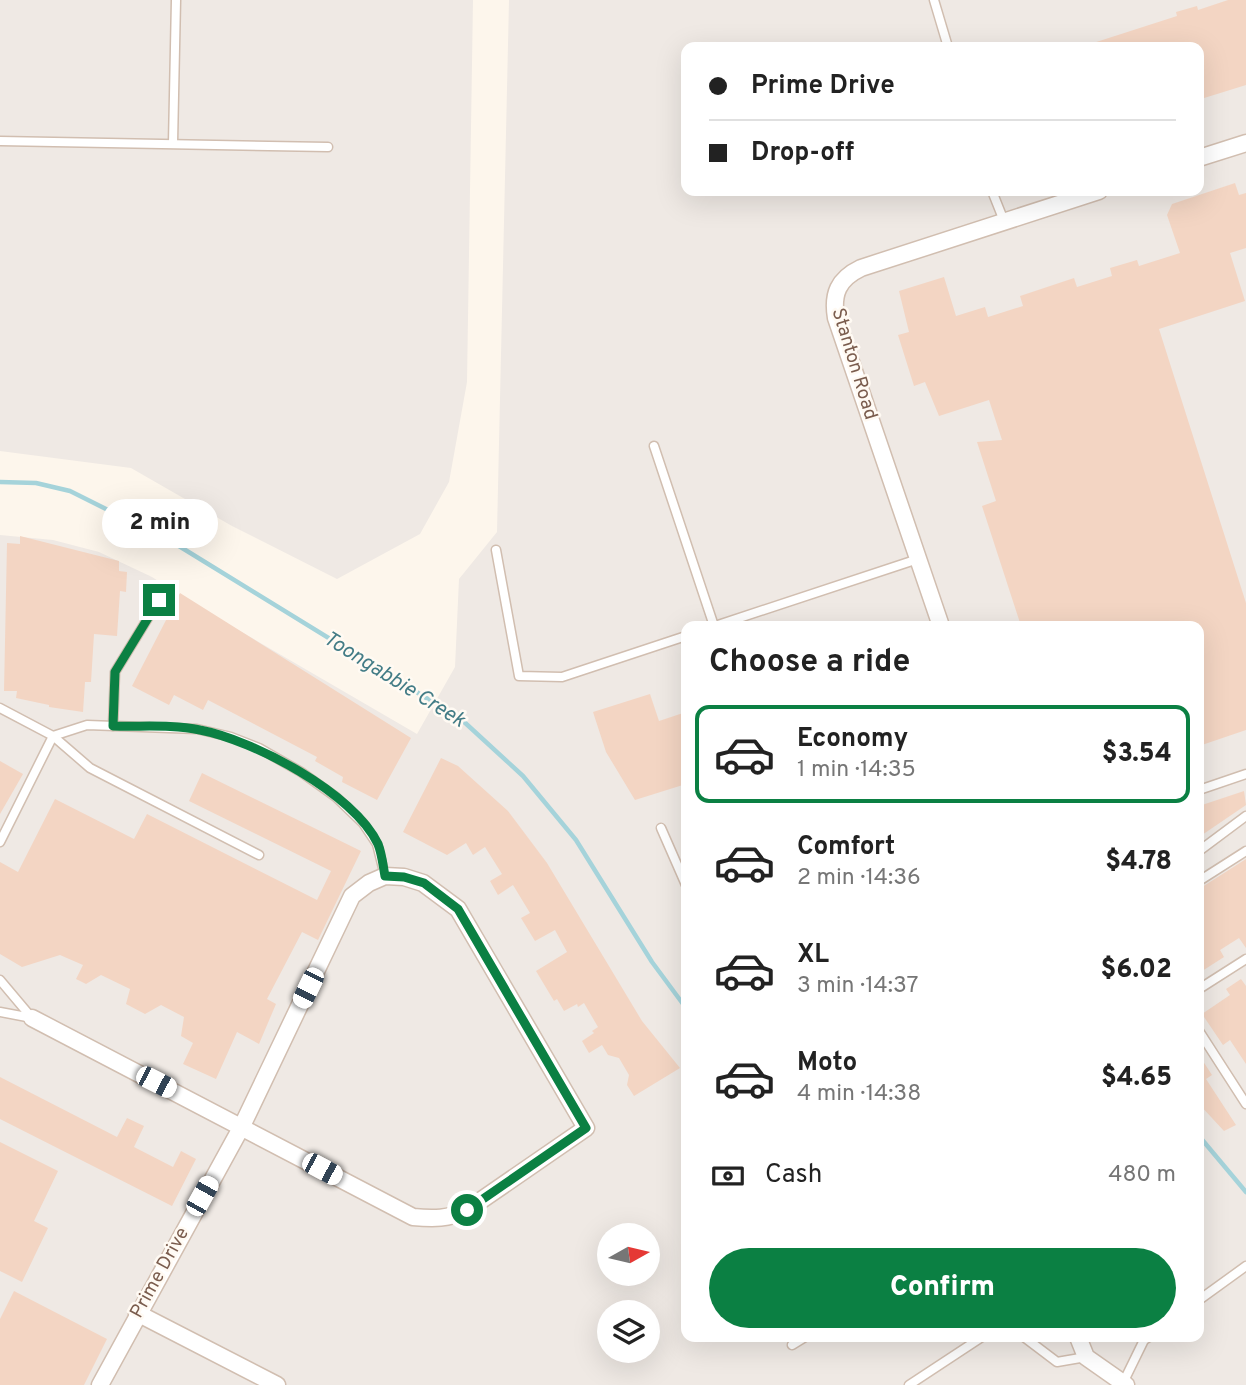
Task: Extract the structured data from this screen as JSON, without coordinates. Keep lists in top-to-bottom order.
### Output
{
  "streets": {
    "street": ["Stanton Road", "Prime Drive"]
  },
  "water": ["Toongabbie Creek"],
  "north": "right",
  "page": {
    "banner": ["Prime Drive", "Drop-off"],
    "bubble": "2 min",
    "heading": "Choose a ride",
    "list": [
      {
        "name": "Economy",
        "note": "1 min · 14:35",
        "value": "$3.54"
      },
      {
        "name": "Comfort",
        "note": "2 min · 14:36",
        "value": "$4.78"
      },
      {
        "name": "XL",
        "note": "3 min · 14:37",
        "value": "$6.02"
      },
      {
        "name": "Moto",
        "note": "4 min · 14:38",
        "value": "$4.65"
      }
    ],
    "pay": ["Cash", "480 m"],
    "buttons": "Confirm"
  }
}
